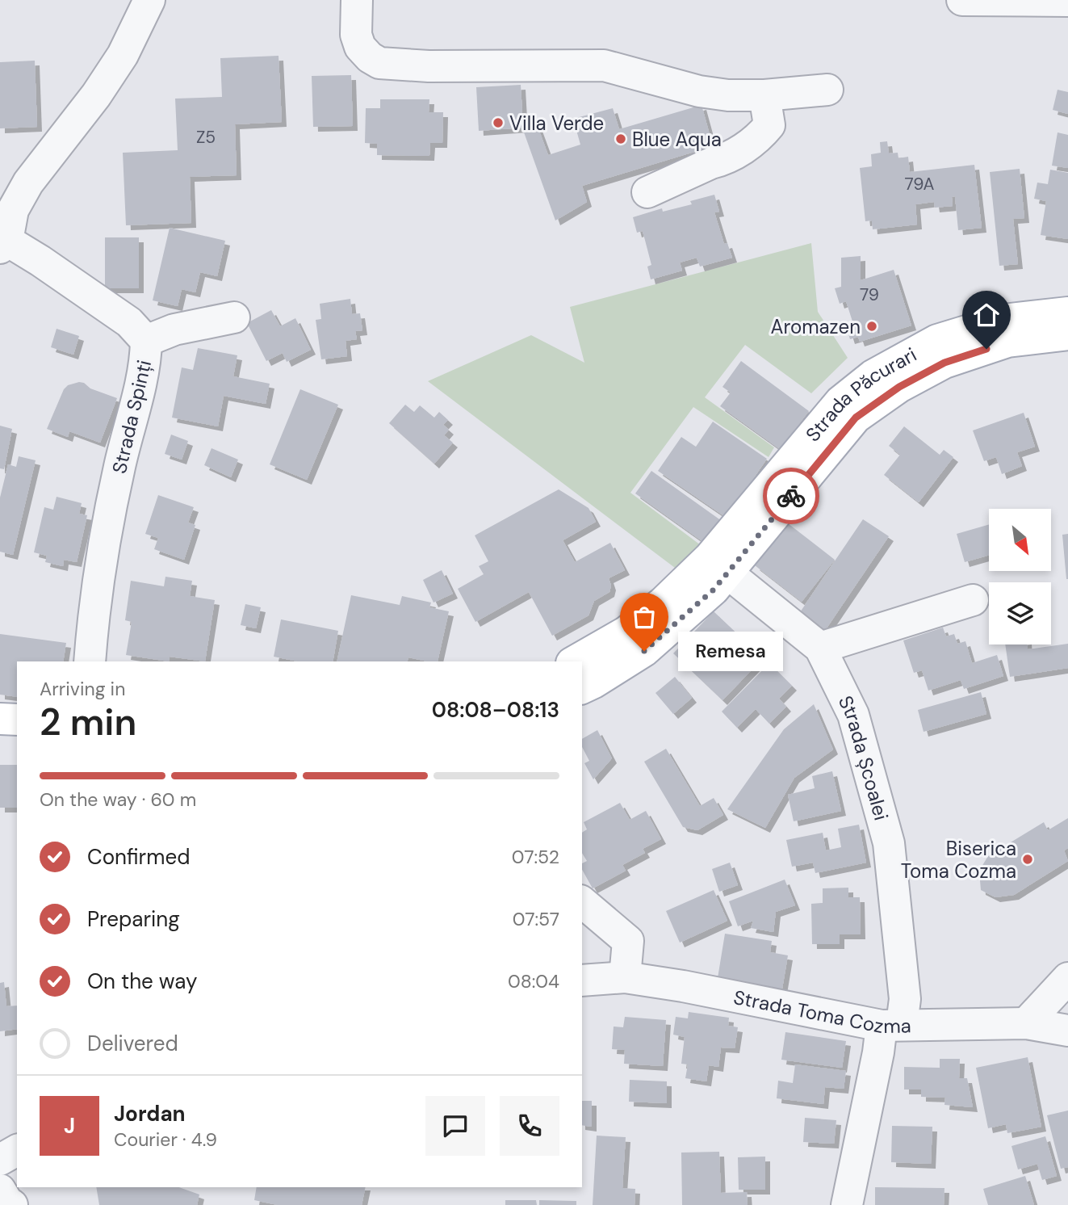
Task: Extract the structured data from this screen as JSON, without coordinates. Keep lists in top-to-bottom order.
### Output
{
  "streets": {
    "main road": ["Strada Păcurari"],
    "street": ["Strada Spinți", "Strada Școalei", "Strada Toma Cozma"]
  },
  "crossings": [
    ["Strada Păcurari", "Strada Școalei"],
    ["Strada Școalei", "Strada Toma Cozma"]
  ],
  "places": [
    "Villa Verde",
    "Blue Aqua",
    "Aromazen",
    "Remesa",
    "Biserica Toma Cozma"
  ],
  "house_numbers": ["Z5", "79A", "79"],
  "north": "bottom right",
  "page": {
    "bubble": "Remesa",
    "heading": ["2 min", "Arriving in", "08:08–08:13"],
    "panel": ["Jordan", "Courier · 4.9"],
    "bar": "On the way · 60 m",
    "list": [
      ["Confirmed", "07:52"],
      ["Preparing", "07:57"],
      ["On the way", "08:04"],
      "Delivered"
    ],
    "round": "J"
  }
}
